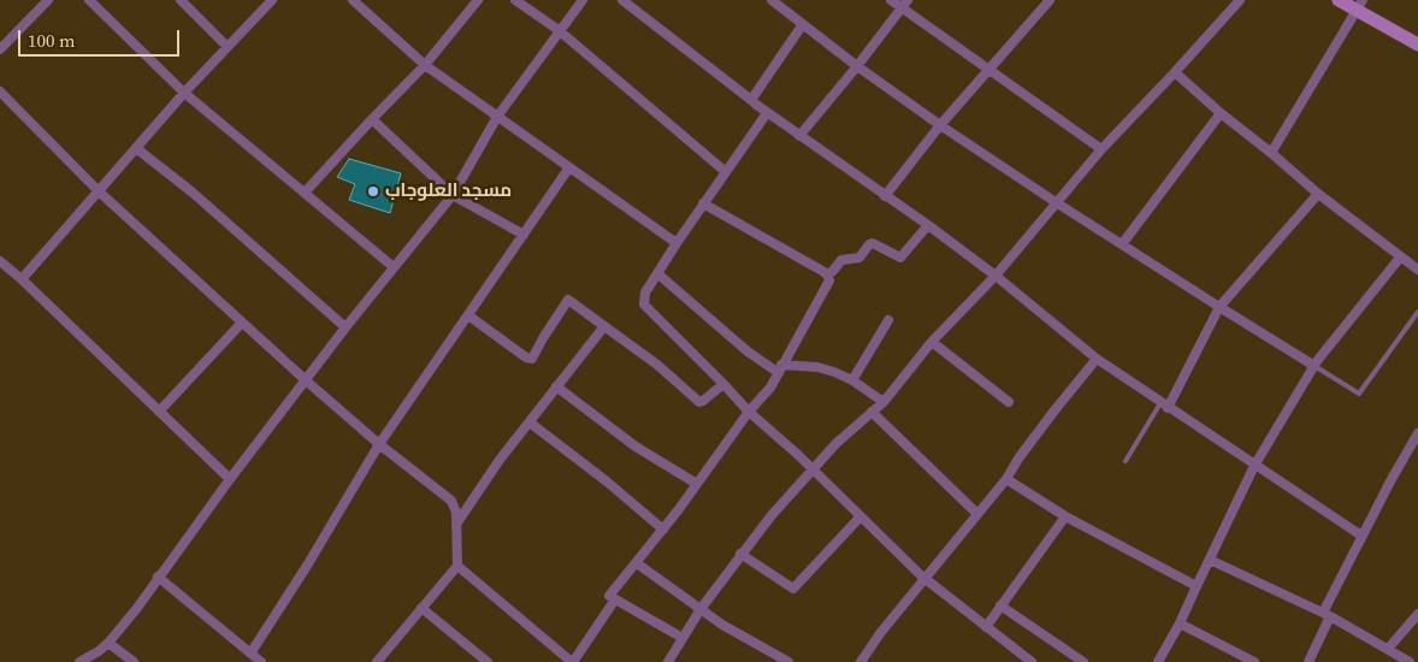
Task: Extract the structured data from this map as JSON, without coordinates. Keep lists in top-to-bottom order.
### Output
{
  "places": ["مسجد العلوجاب"],
  "scale_bar": "100 m"
}
